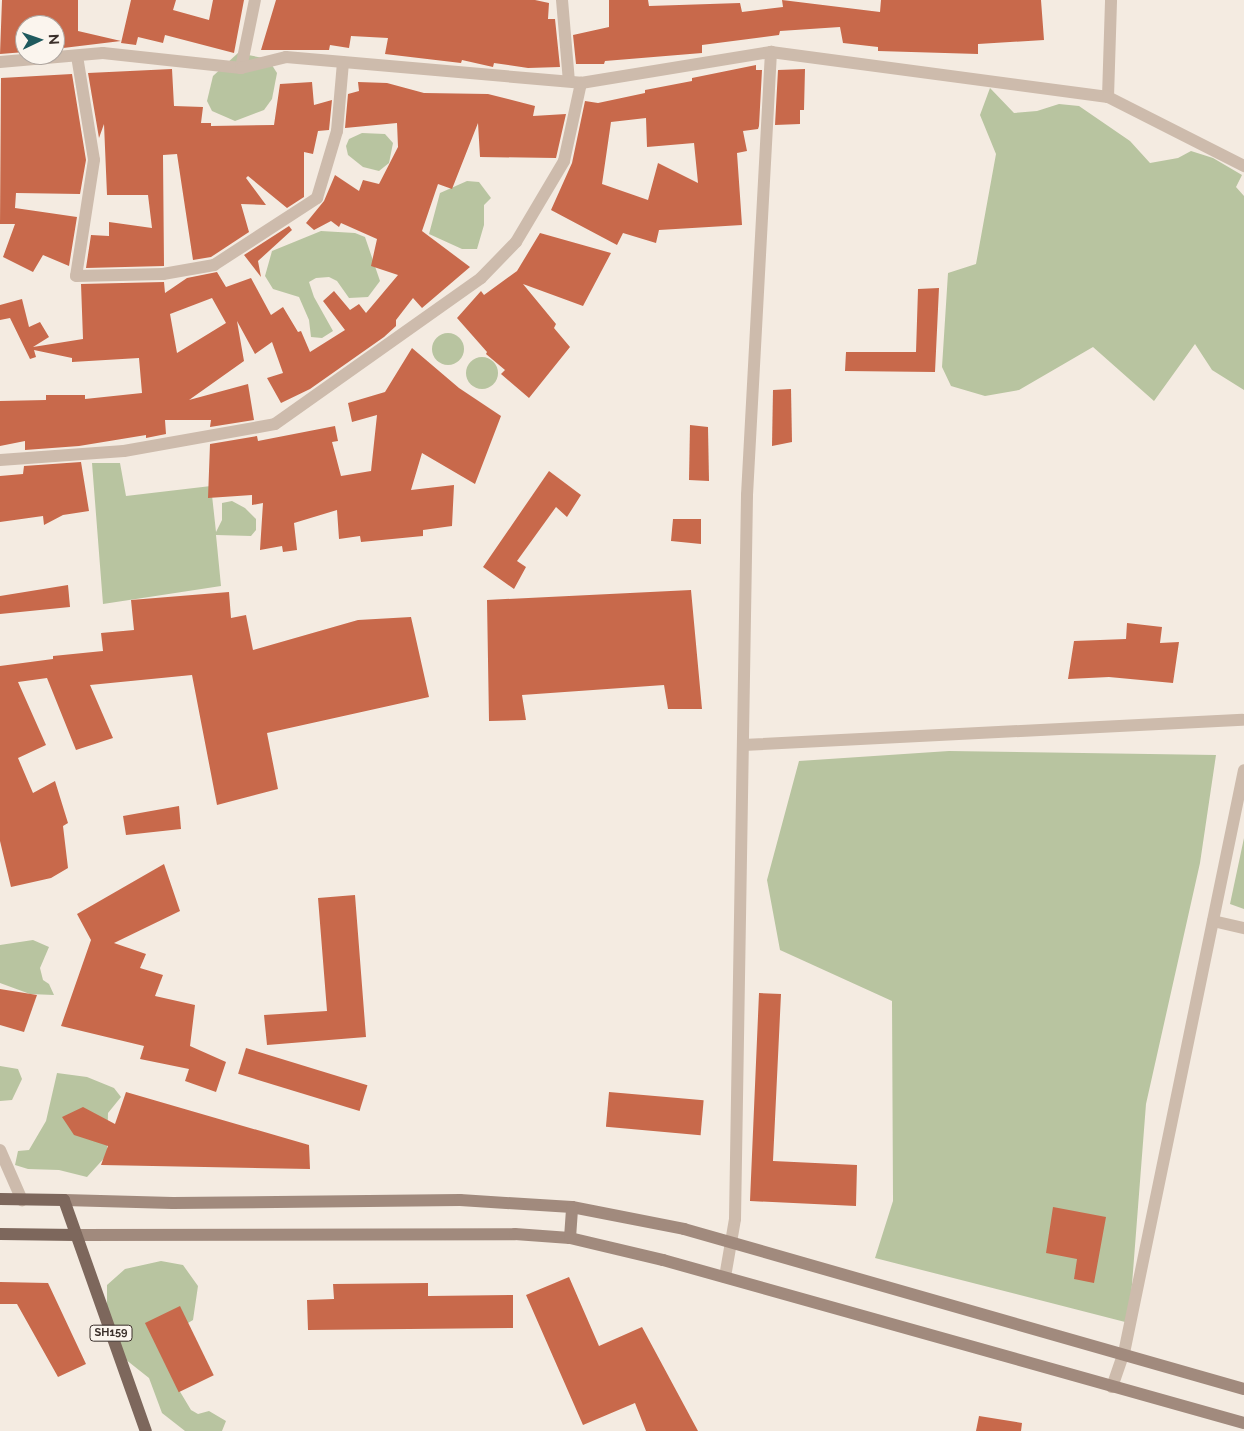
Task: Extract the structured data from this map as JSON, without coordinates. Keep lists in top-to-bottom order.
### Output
{
  "streets": {
    "main road": ["SH159"]
  },
  "north": "right"
}
